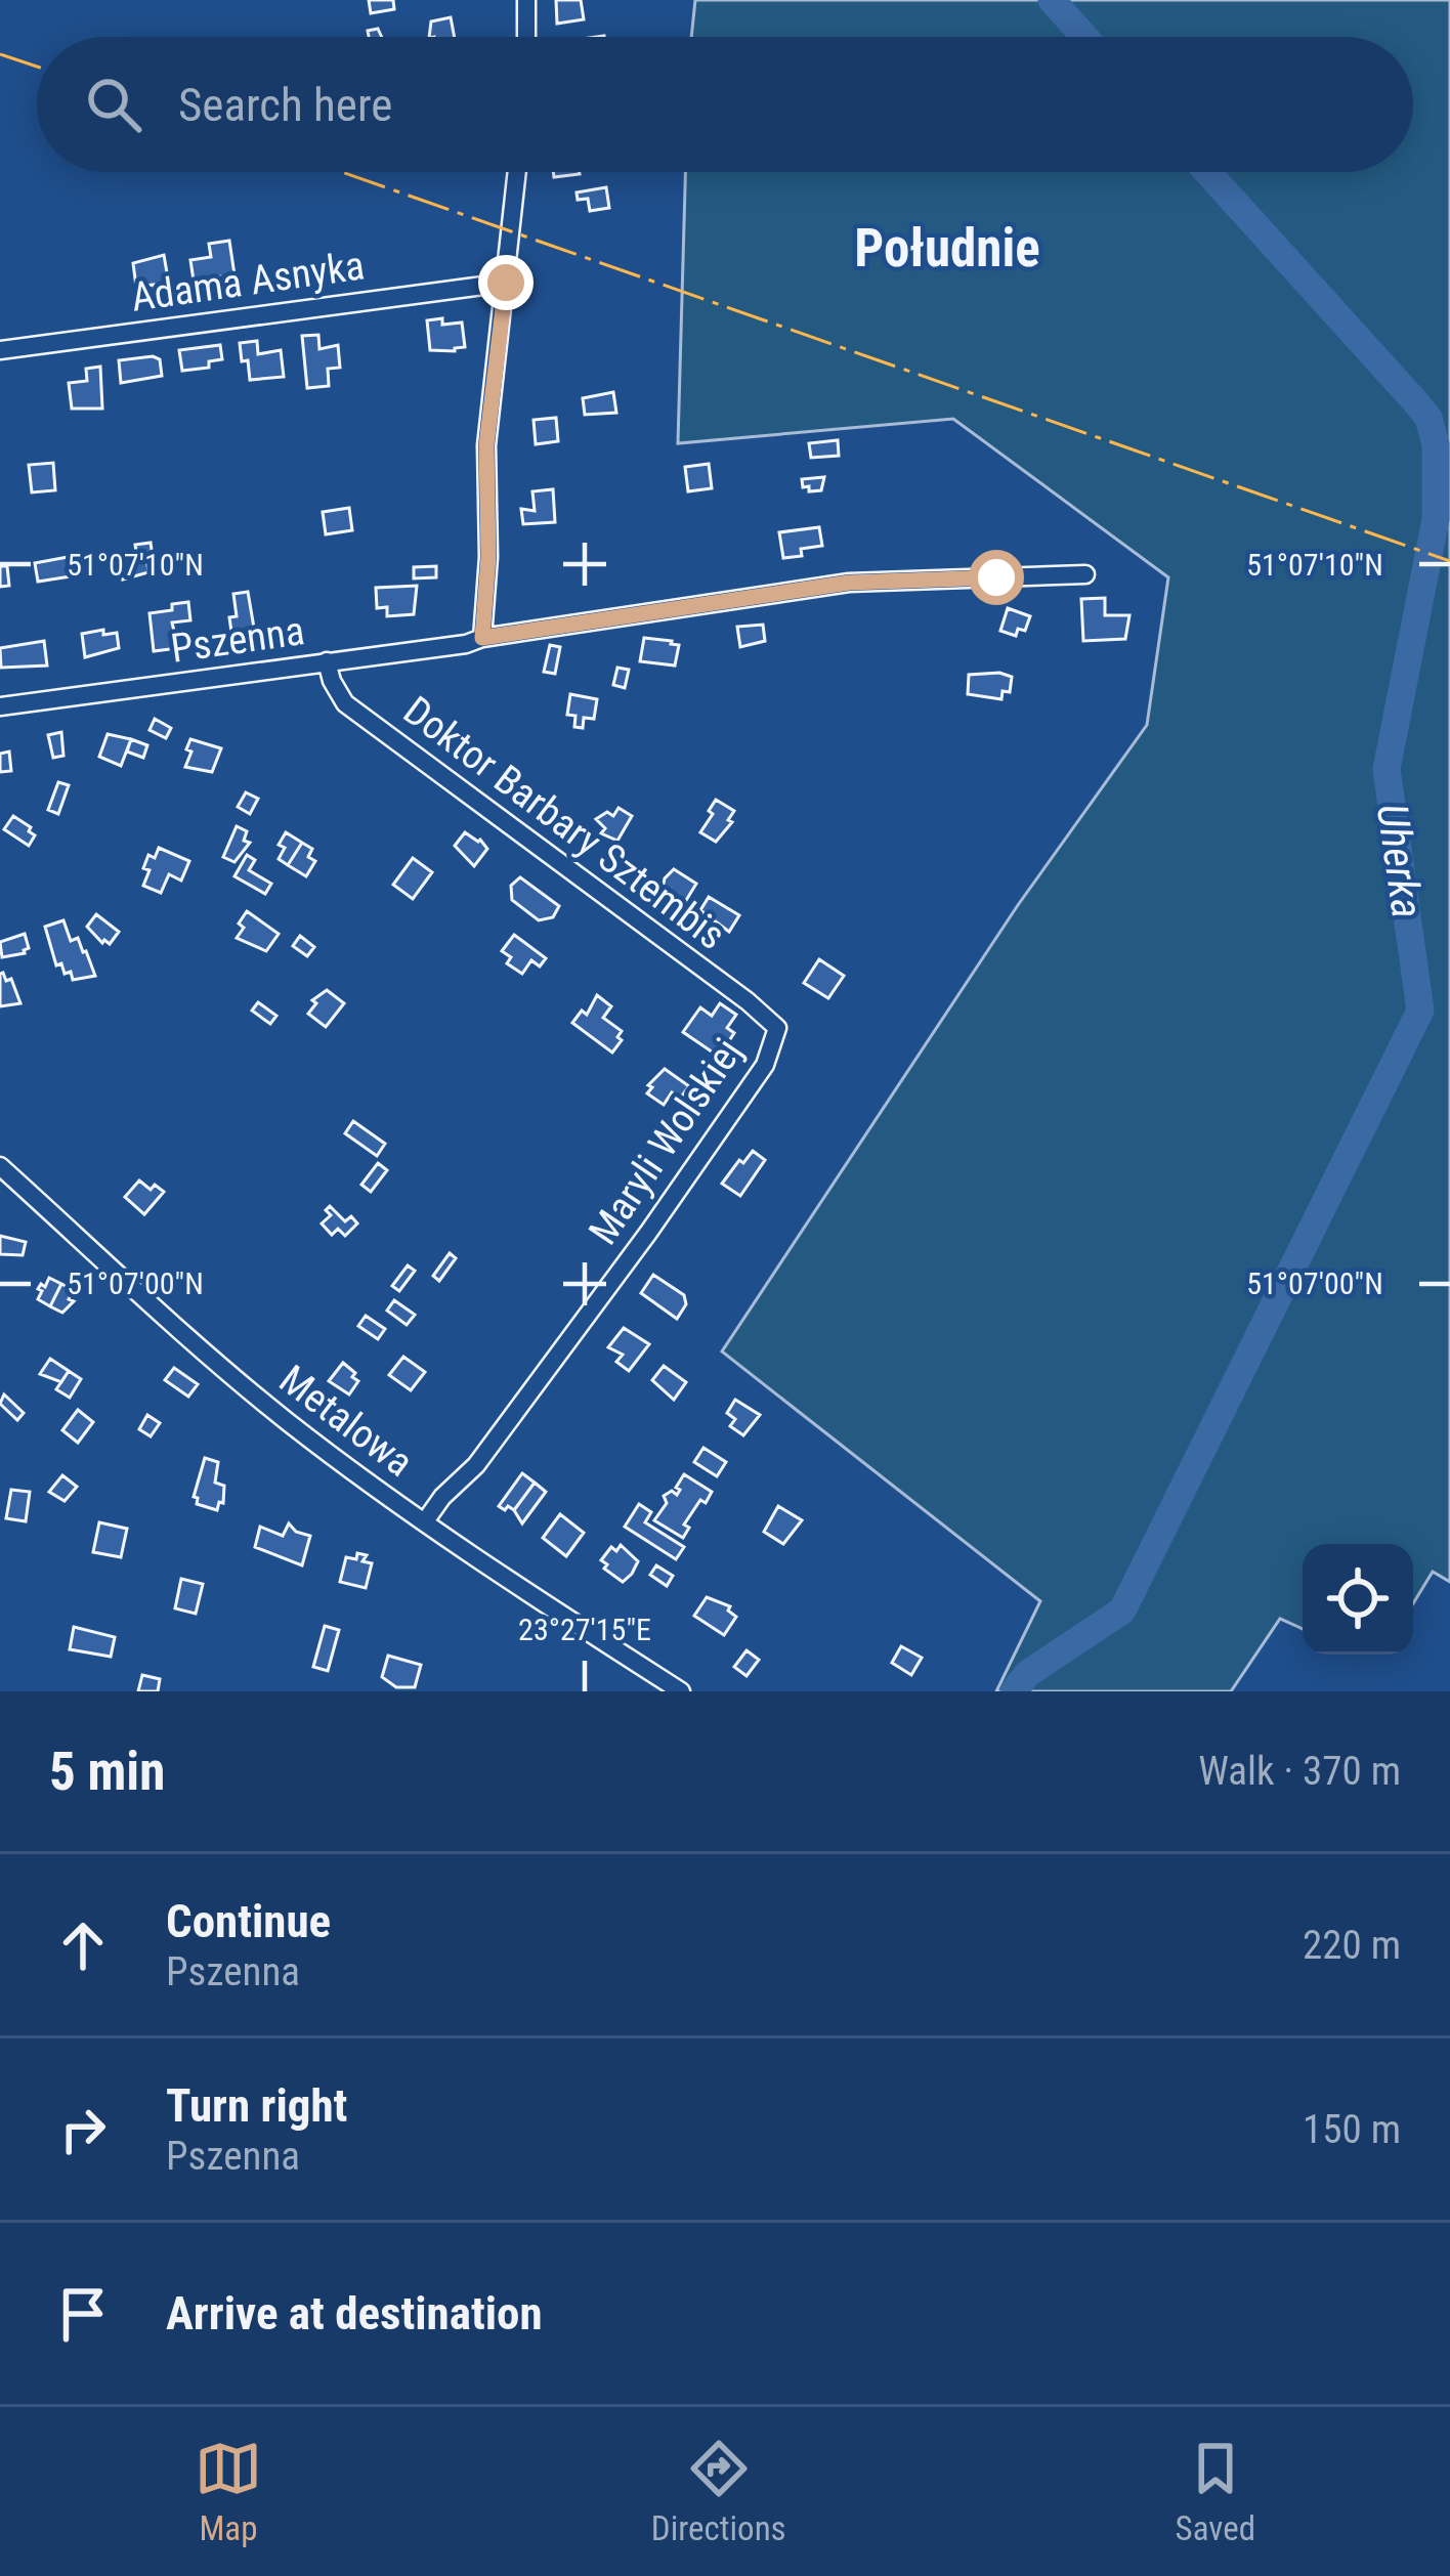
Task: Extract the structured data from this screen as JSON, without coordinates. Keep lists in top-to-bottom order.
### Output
{
  "streets": {
    "street": [
      "Adama Asnyka",
      "Pszenna",
      "Doktor Barbary Sztembis",
      "Maryli Wolskiej",
      "Metalowa"
    ]
  },
  "crossings": [
    ["Pszenna", "Doktor Barbary Sztembis"],
    ["Doktor Barbary Sztembis", "Maryli Wolskiej"],
    ["Maryli Wolskiej", "Metalowa"]
  ],
  "districts": ["Południe"],
  "water": ["Uherka"],
  "page": {
    "search": "Search here",
    "heading": ["5 min", "Walk · 370 m"],
    "list": [
      ["Continue", "Pszenna", "220 m"],
      ["Turn right", "Pszenna", "150 m"],
      "Arrive at destination"
    ],
    "nav": ["Map", "Directions", "Saved"]
  },
  "coordinates": ["51°07'10\"N", "51°07'00\"N", "23°27'15\"E"]
}
